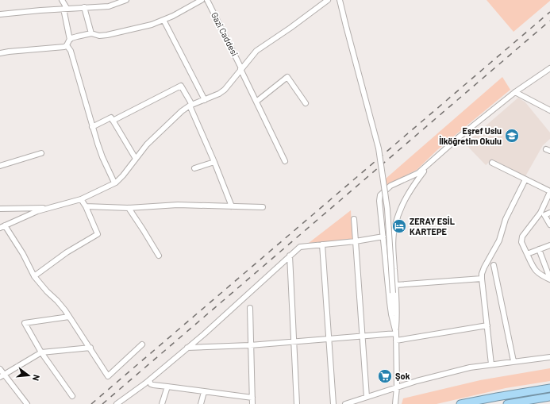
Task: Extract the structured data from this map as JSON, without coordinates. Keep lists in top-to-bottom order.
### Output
{
  "streets": {
    "street": ["Gazi Caddesi"]
  },
  "places": {
    "school or university": ["Eşref Uslu İlköğretim Okulu"],
    "hotel": ["ZERAY ESİL KARTEPE"],
    "supermarket": ["Şok"]
  },
  "north": "right"
}
